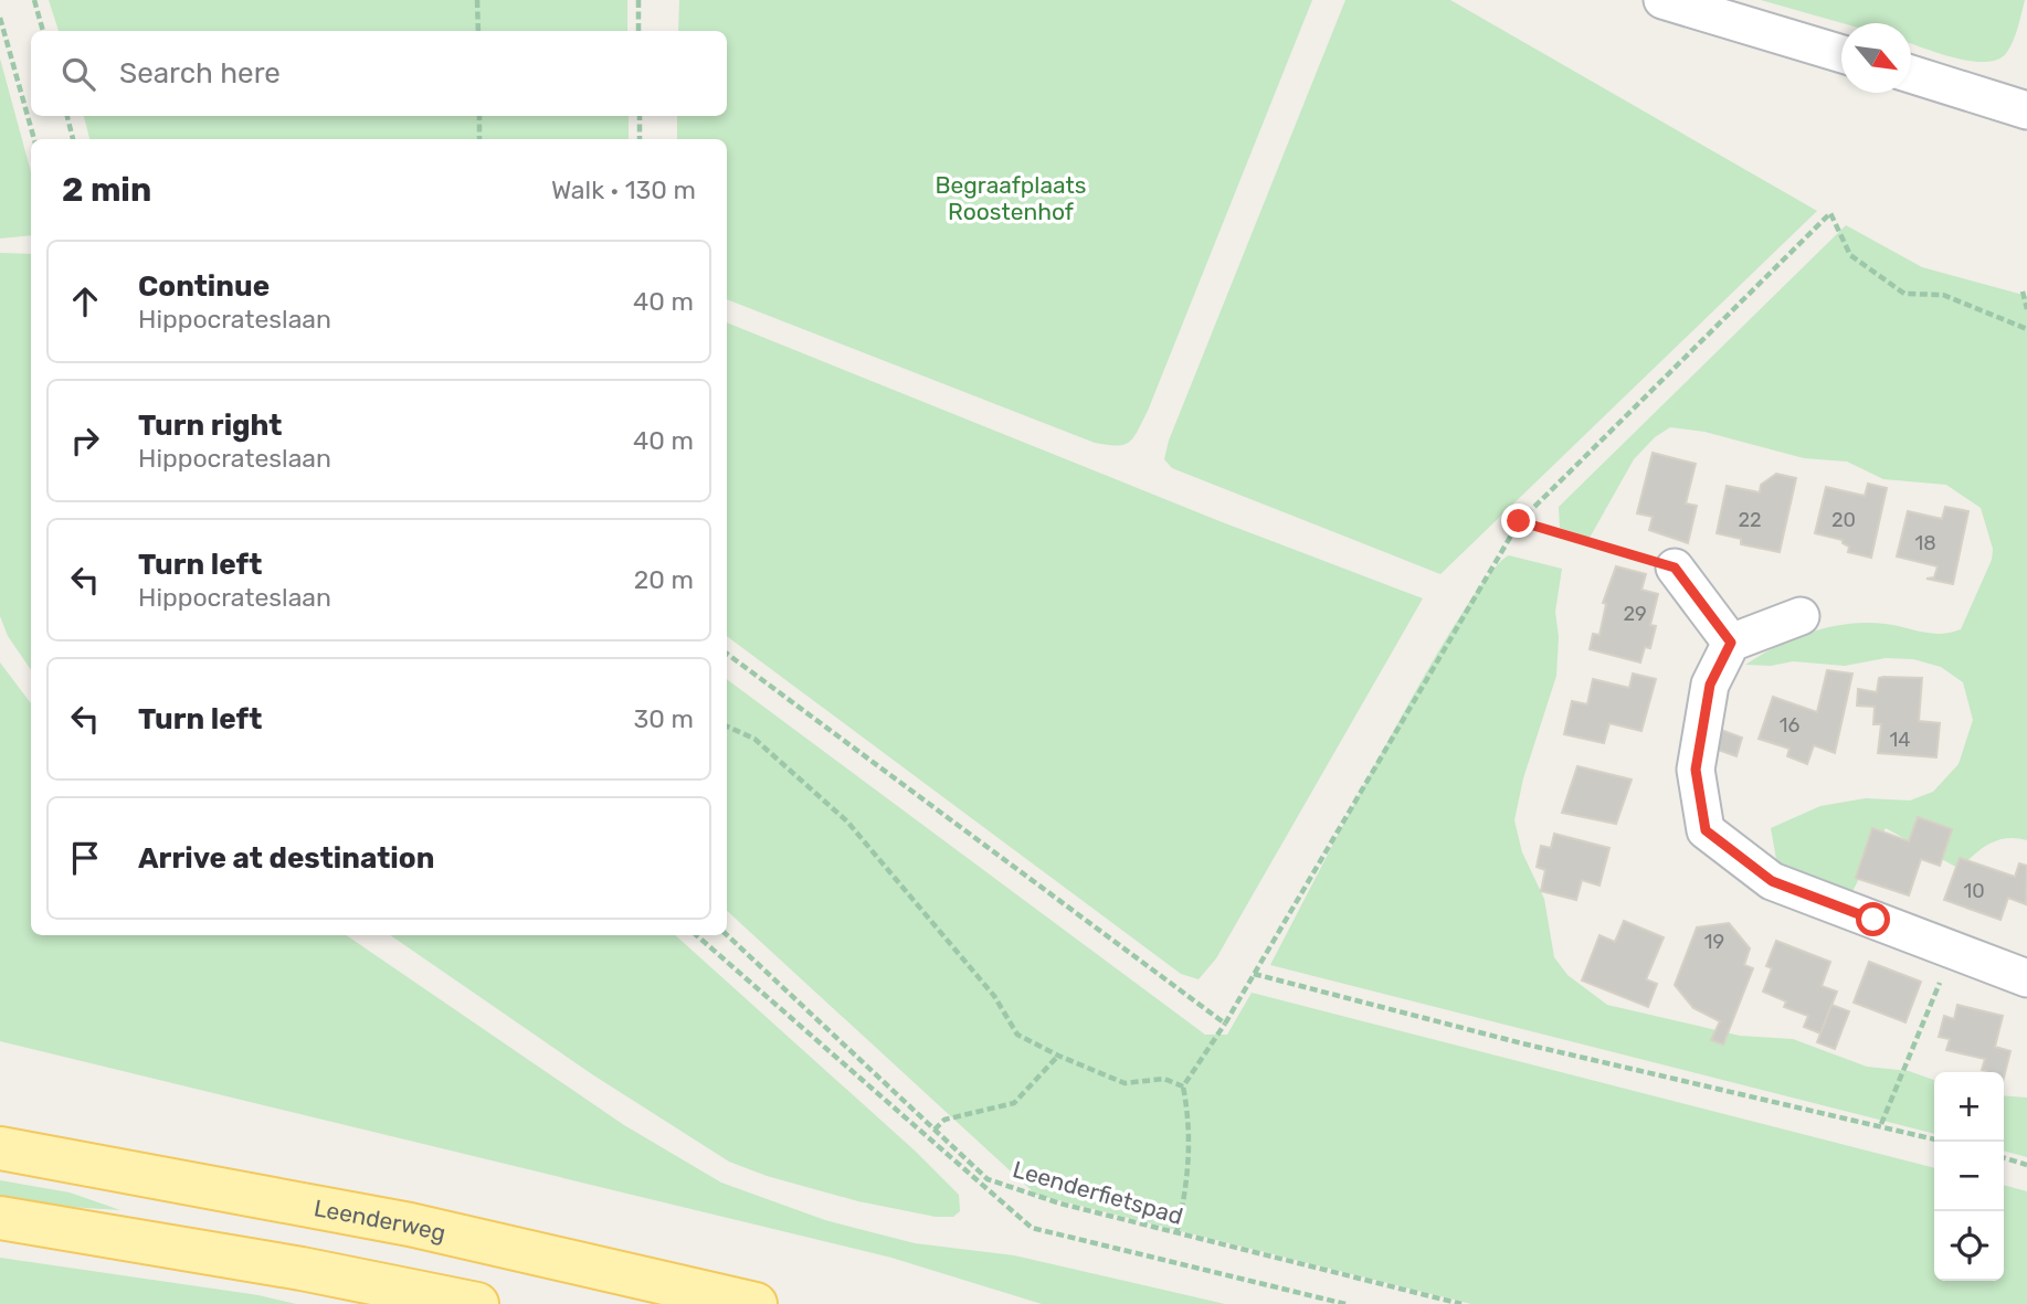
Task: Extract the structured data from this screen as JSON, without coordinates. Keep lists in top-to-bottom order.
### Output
{
  "streets": {
    "main road": ["Leenderweg"],
    "path": ["Leenderfietspad"]
  },
  "parks": ["Begraafplaats Roostenhof"],
  "house_numbers": [
    "22",
    "20",
    "18",
    "29",
    "16",
    "14",
    "10",
    "19"
  ],
  "north": "bottom right",
  "page": {
    "search": "Search here",
    "heading": ["2 min", "Walk · 130 m"],
    "list": [
      ["Continue", "Hippocrateslaan", "40 m"],
      ["Turn right", "Hippocrateslaan", "40 m"],
      ["Turn left", "Hippocrateslaan", "20 m"],
      ["Turn left", "30 m"],
      "Arrive at destination"
    ],
    "map_buttons": ["+", "−"]
  }
}
